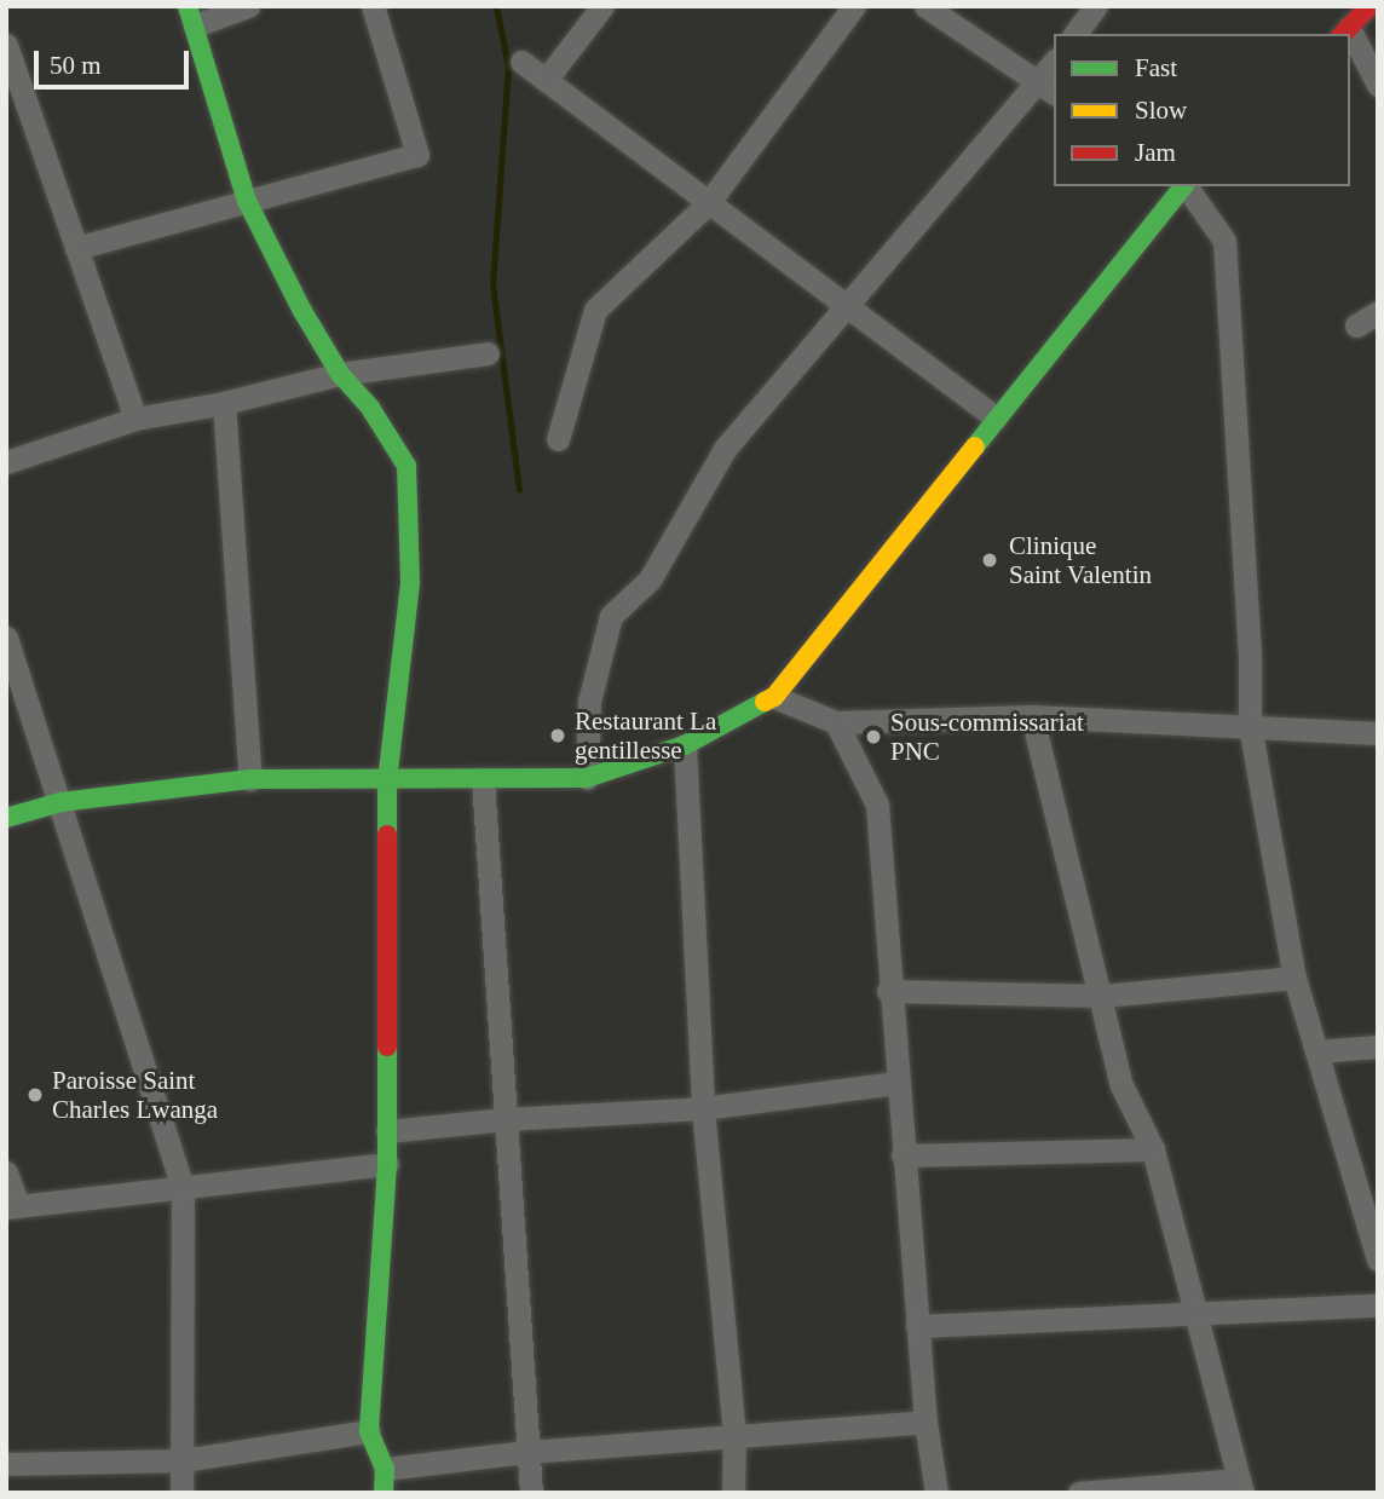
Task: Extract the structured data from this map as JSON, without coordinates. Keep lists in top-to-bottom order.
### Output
{
  "places": [
    "Clinique Saint Valentin",
    "Restaurant La gentillesse",
    "Sous-commissariat PNC",
    "Paroisse Saint Charles Lwanga"
  ],
  "legend": ["Fast", "Slow", "Jam"],
  "scale_bar": "50 m"
}
